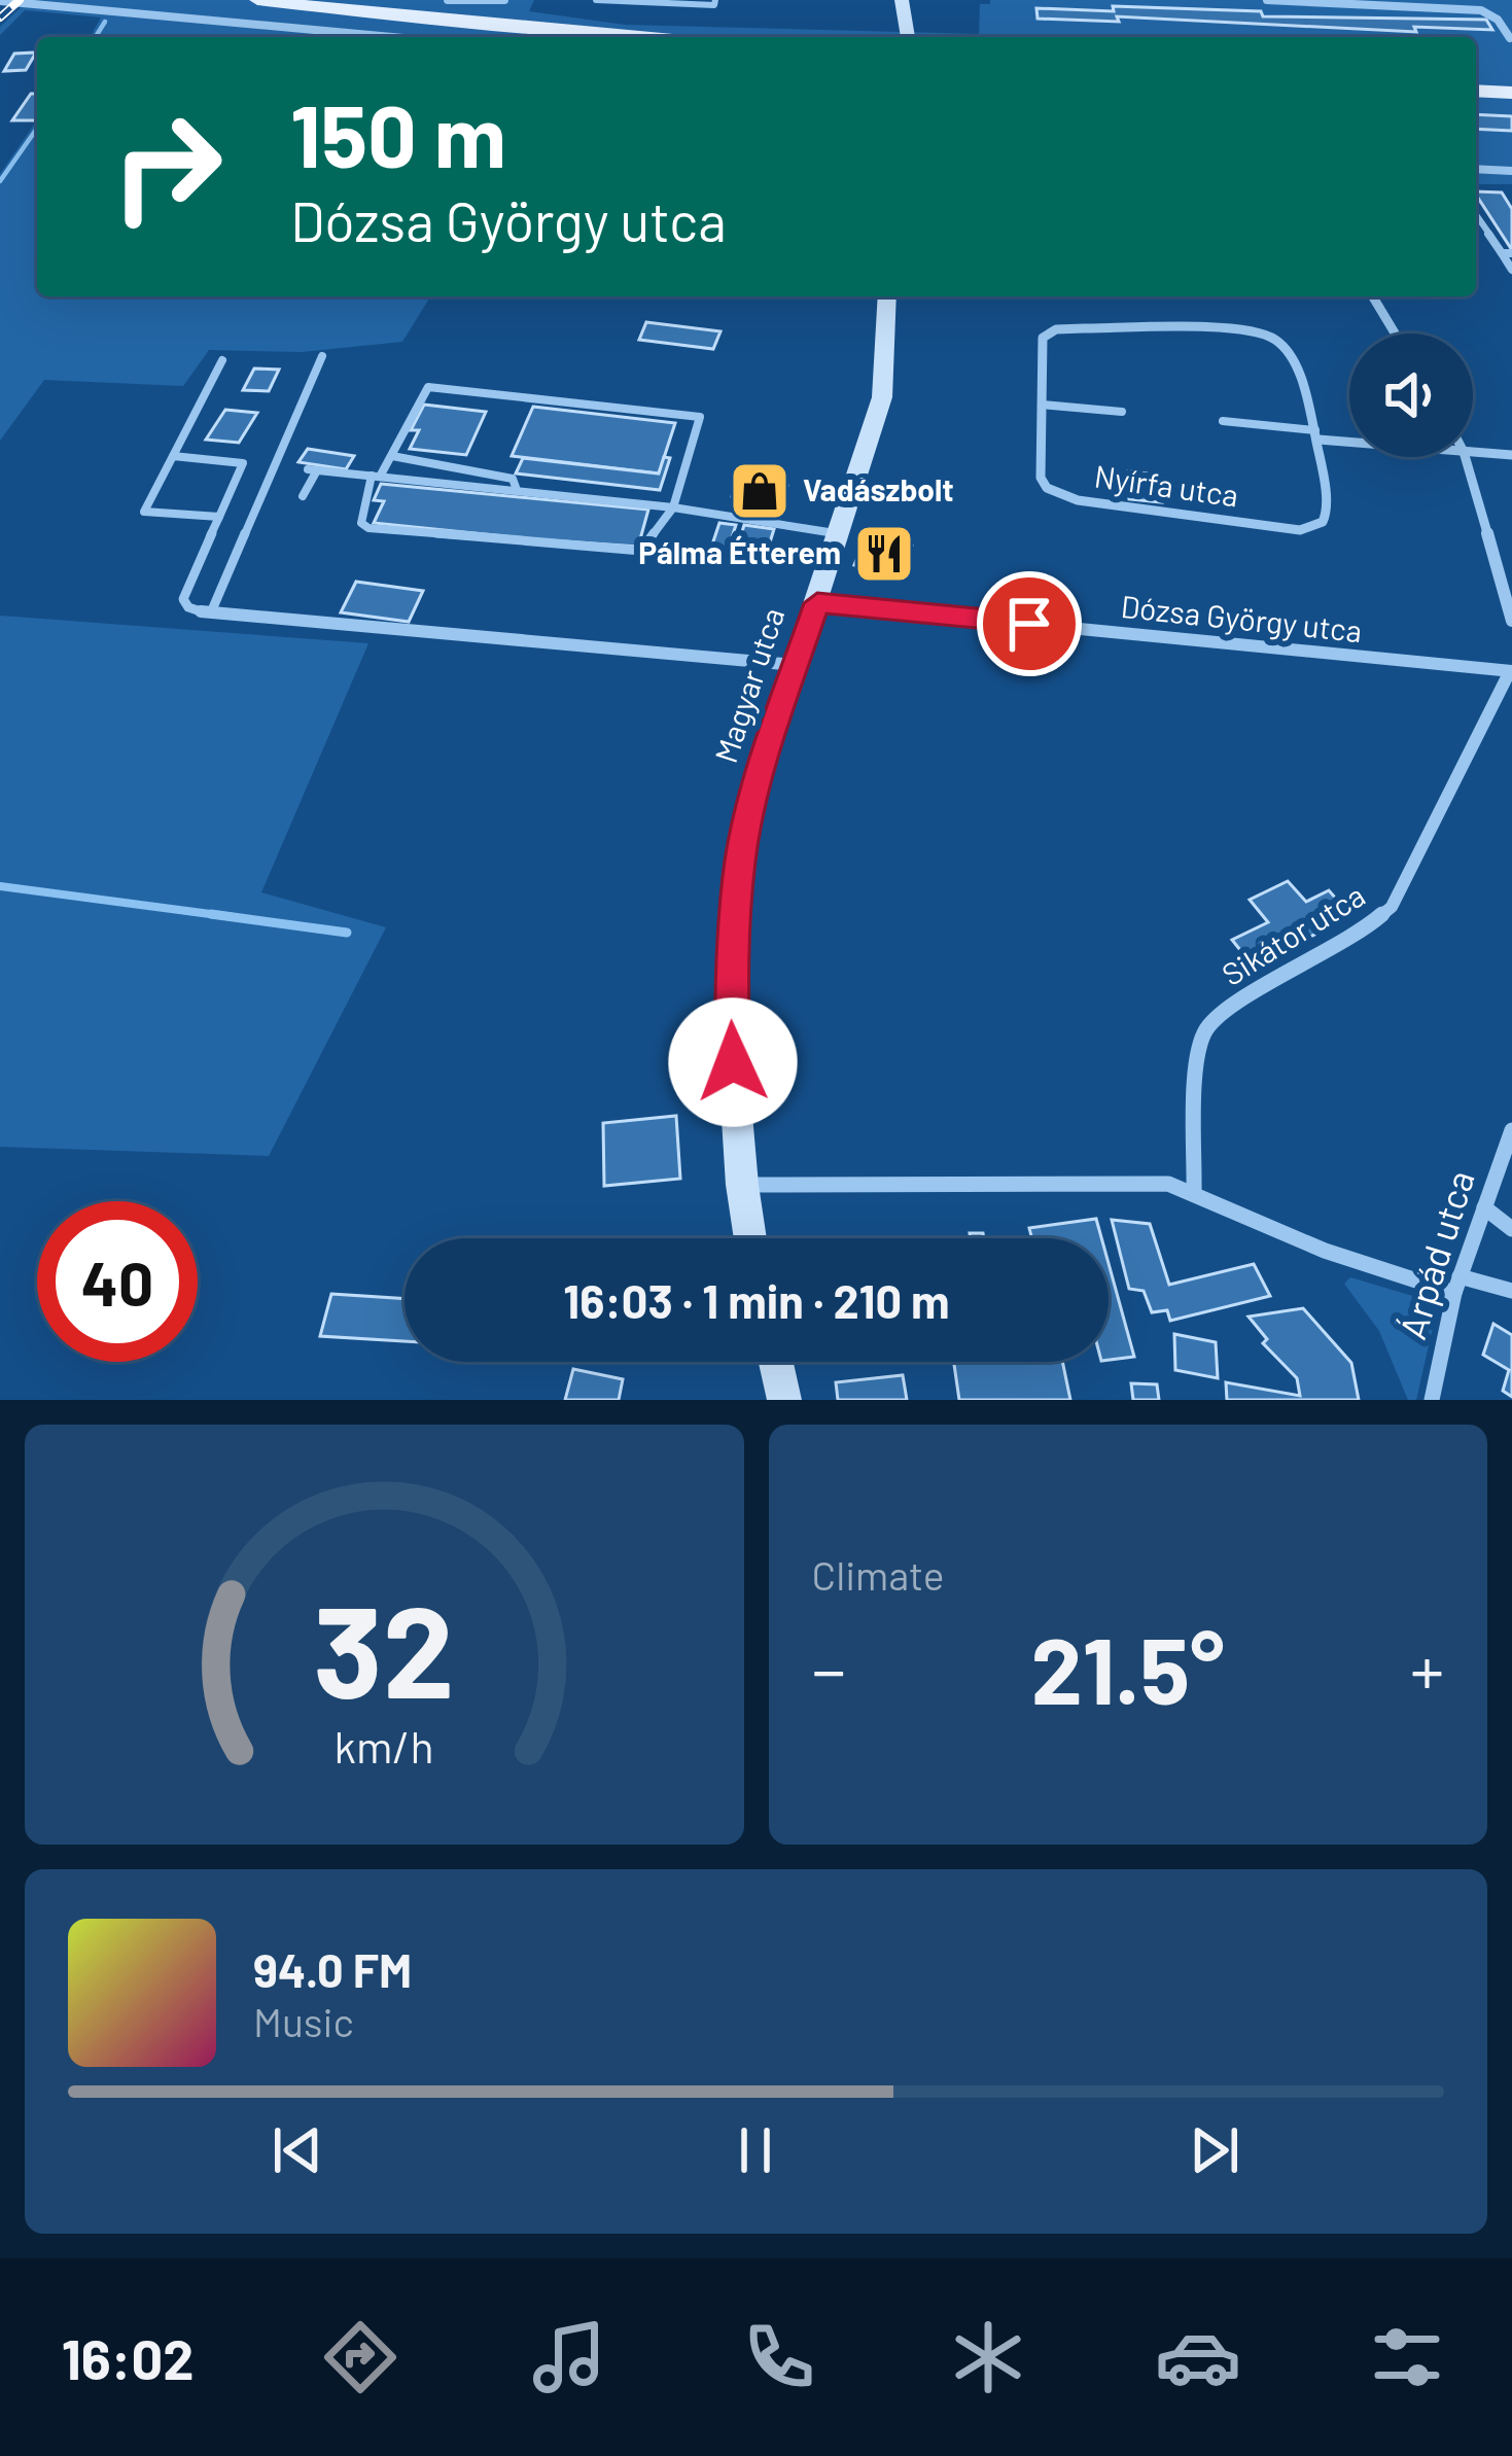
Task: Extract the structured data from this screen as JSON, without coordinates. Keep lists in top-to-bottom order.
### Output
{
  "streets": {
    "street": [
      "Nyírfa utca",
      "Dózsa György utca",
      "Magyar utca",
      "Sikátor utca",
      "Árpád utca"
    ]
  },
  "crossings": [
    ["Dózsa György utca", "Magyar utca"],
    ["Dózsa György utca", "Sikátor utca"]
  ],
  "places": {
    "shop": ["Vadászbolt"],
    "restaurant": ["Pálma Étterem"]
  },
  "page": {
    "turn": ["150 m", "Dózsa György utca"],
    "limit": "40",
    "trip": "16:03 · 1 min · 210 m",
    "tile": "Climate",
    "heat": ["−", "21.5°", "+"],
    "song": ["94.0 FM", "Music"],
    "tabs": "16:02",
    "gauge": ["32", "km/h"]
  }
}
